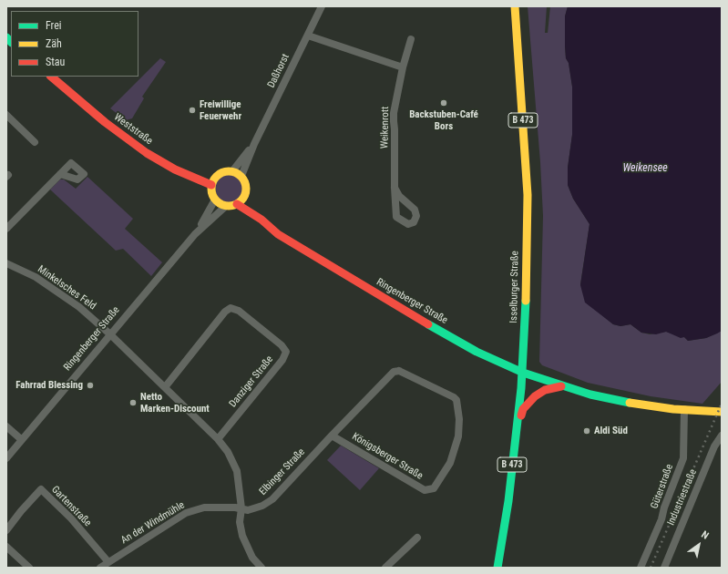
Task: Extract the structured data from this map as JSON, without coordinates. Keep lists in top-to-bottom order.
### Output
{
  "streets": {
    "main road": [
      "B 473",
      "Weststraße",
      "Isselburger Straße",
      "Ringenberger Straße"
    ],
    "street": [
      "Daßhorst",
      "Weikenrott",
      "Minkelsches Feld",
      "Danziger Straße",
      "Königsberger Straße",
      "Elbinger Straße",
      "Güterstraße",
      "Industriestraße",
      "Gartenstraße",
      "An der Windmühle"
    ]
  },
  "crossings": [
    ["Daßhorst", "Weststraße"],
    ["Daßhorst", "Ringenberger Straße"],
    ["Weststraße", "Ringenberger Straße"],
    ["Isselburger Straße", "Ringenberger Straße"],
    ["Minkelsches Feld", "Ringenberger Straße"],
    ["Ringenberger Straße", "Güterstraße"],
    ["Königsberger Straße", "Elbinger Straße"],
    ["Elbinger Straße", "An der Windmühle"],
    ["Gartenstraße", "An der Windmühle"]
  ],
  "water": ["Weikensee"],
  "places": [
    "Backstuben-Café Bors",
    "Freiwillige Feuerwehr",
    "Fahrrad Blessing",
    "Netto Marken-Discount",
    "Aldi Süd"
  ],
  "legend": ["Frei", "Zäh", "Stau"],
  "north": "top right"
}
